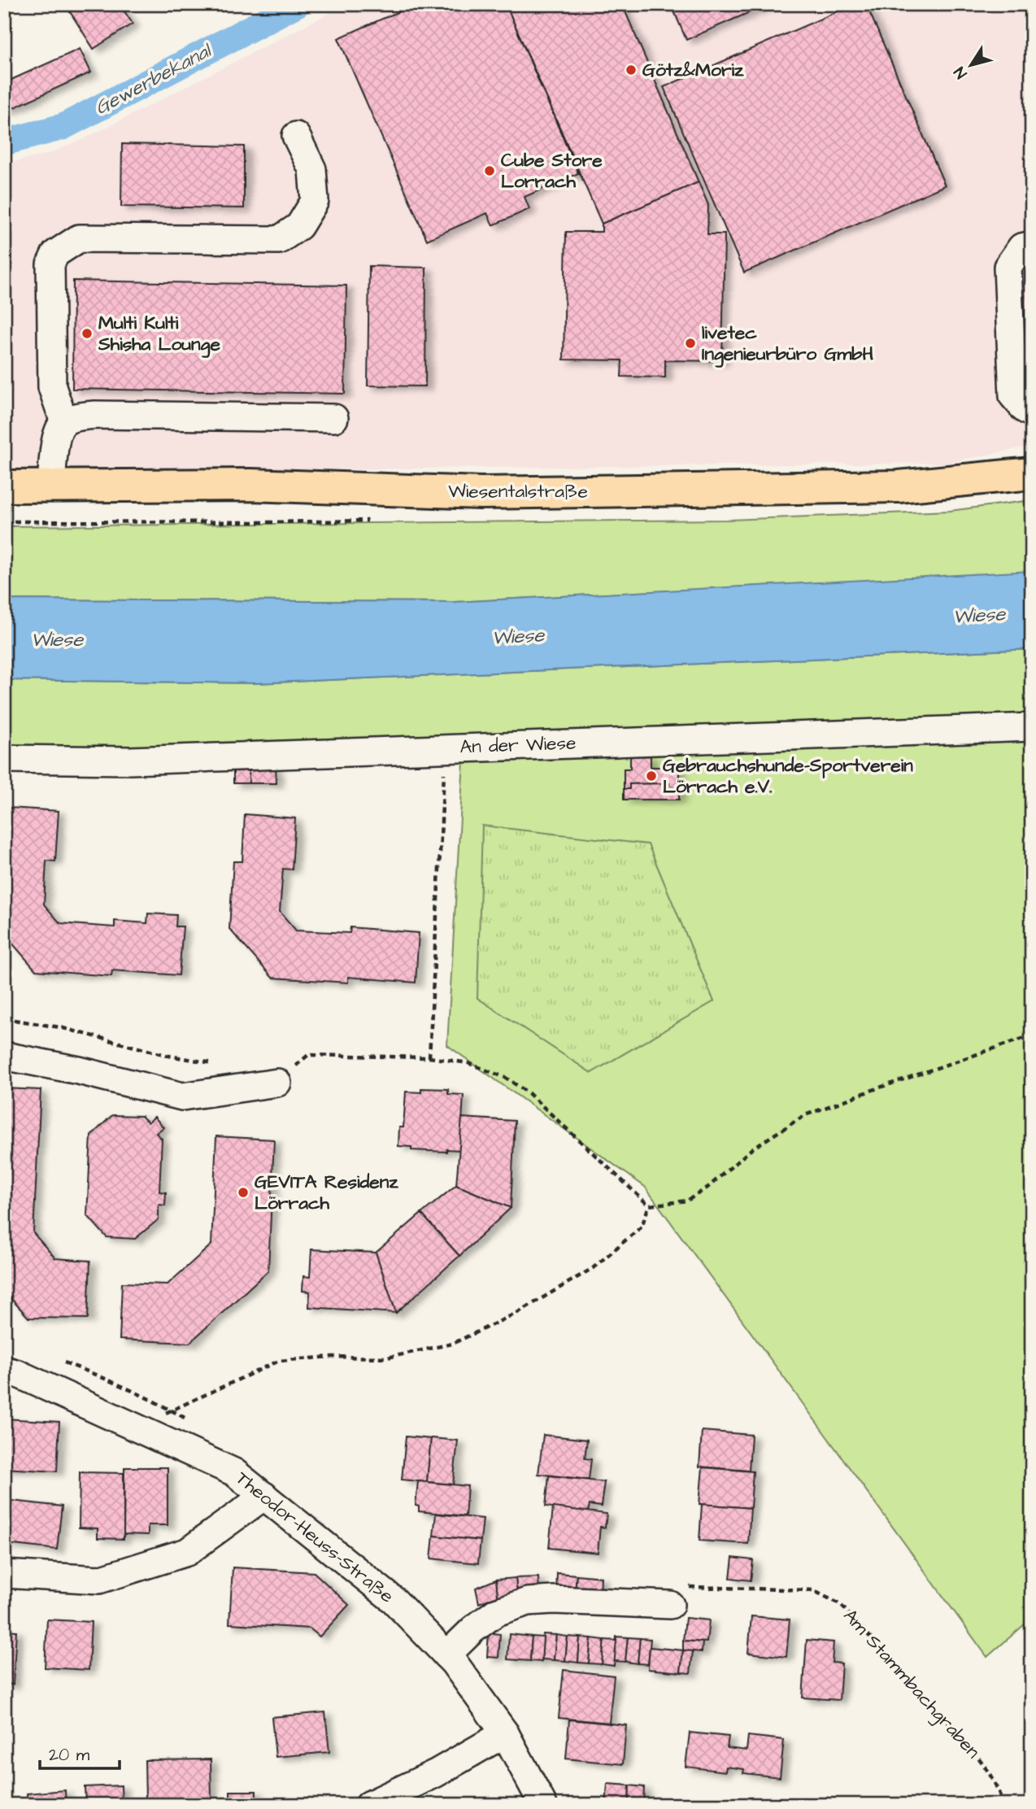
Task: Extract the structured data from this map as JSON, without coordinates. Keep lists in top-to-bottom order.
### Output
{
  "streets": {
    "main road": ["Wiesentalstraße"],
    "street": ["An der Wiese", "Theodor-Heuss-Straße"],
    "path": ["Am Stammbachgraben"]
  },
  "water": ["Gewerbekanal", "Wiese"],
  "places": [
    "Götz&Moriz",
    "Cube Store Lorrach",
    "Multi Kulti Shisha Lounge",
    "livetec Ingenieurbüro GmbH",
    "Gebrauchshunde-Sportverein Lörrach e.V.",
    "GEVITA Residenz Lörrach"
  ],
  "scale_bar": "20 m",
  "north": "bottom left"
}
